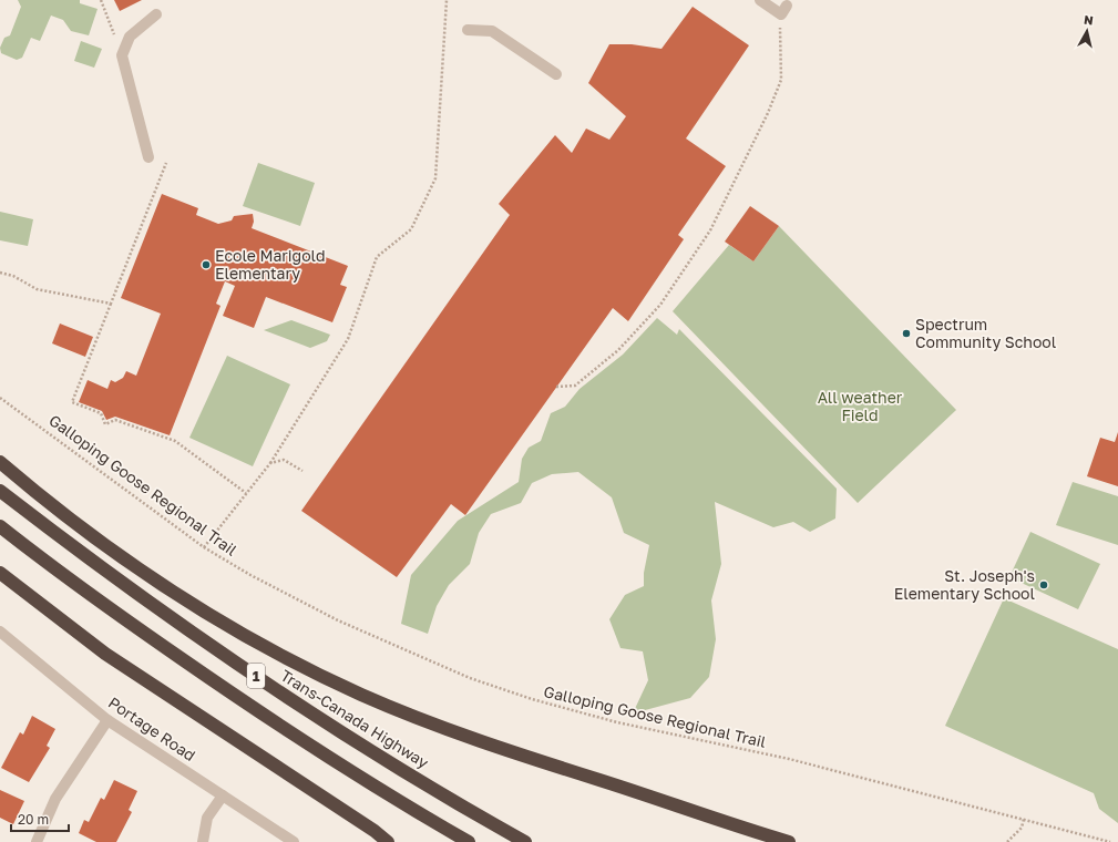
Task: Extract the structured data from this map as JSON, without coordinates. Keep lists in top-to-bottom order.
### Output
{
  "streets": {
    "highway": ["1", "Trans-Canada Highway"],
    "street": ["Portage Road"],
    "path": ["Galloping Goose Regional Trail"]
  },
  "parks": ["All weather Field"],
  "places": ["Ecole Marigold Elementary", "Spectrum Community School", "St. Joseph's Elementary School"],
  "scale_bar": "20 m",
  "north": "top"
}
